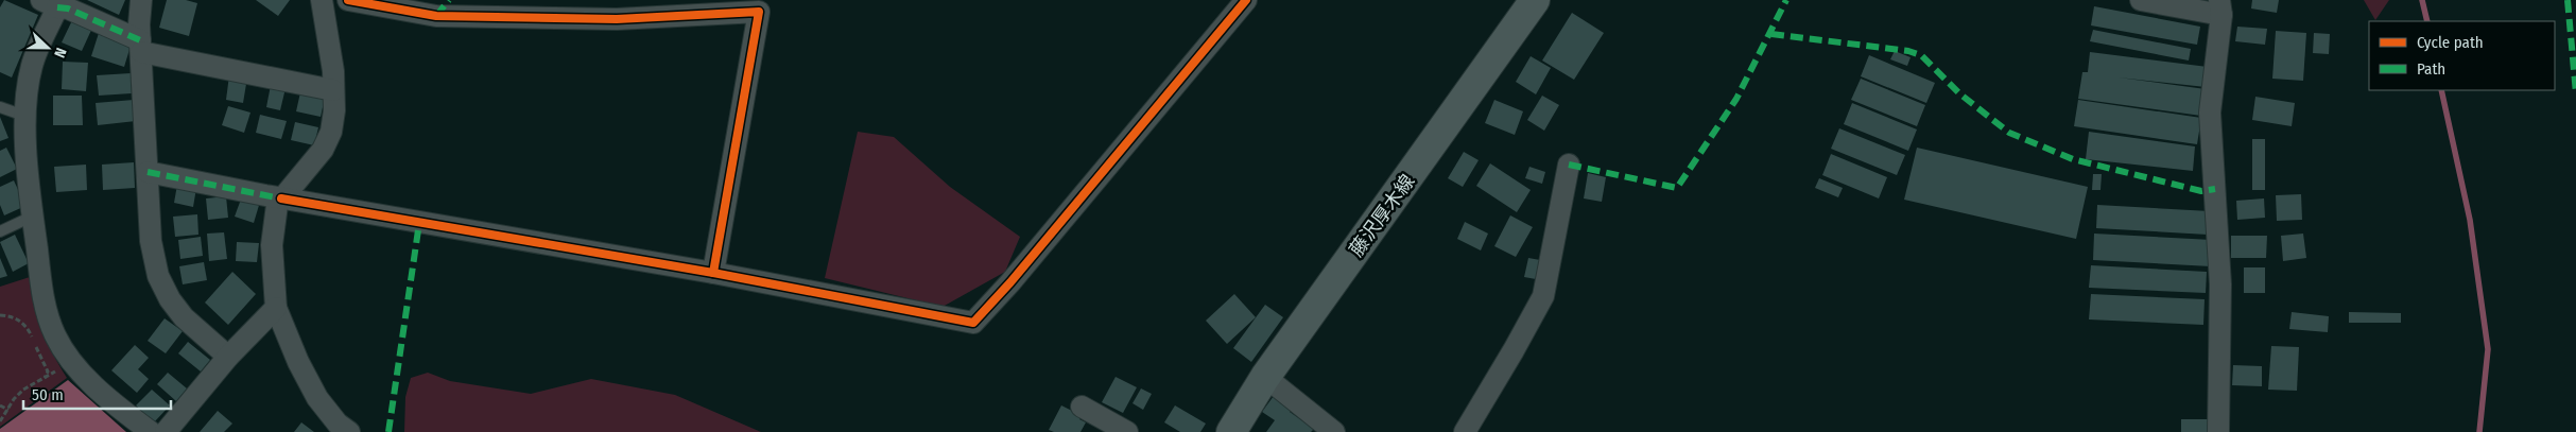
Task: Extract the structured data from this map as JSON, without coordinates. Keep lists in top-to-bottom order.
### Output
{
  "streets": {
    "main road": ["藤沢厚木線"]
  },
  "legend": ["Cycle path", "Path"],
  "scale_bar": "50 m",
  "north": "right"
}
